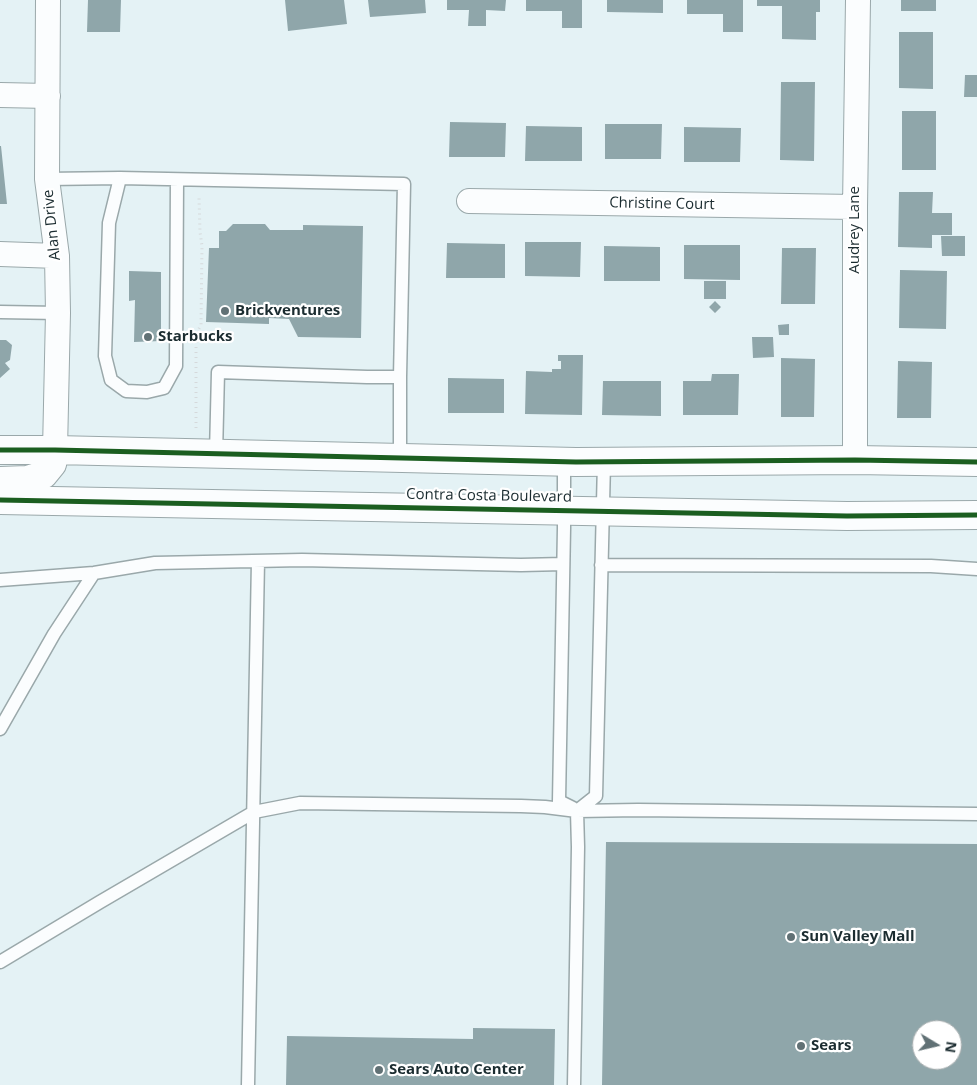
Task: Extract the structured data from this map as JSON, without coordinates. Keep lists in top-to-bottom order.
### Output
{
  "streets": {
    "main road": ["Contra Costa Boulevard"],
    "street": ["Christine Court", "Alan Drive", "Audrey Lane"]
  },
  "crossings": [
    ["Christine Court", "Audrey Lane"]
  ],
  "places": [
    "Brickventures",
    "Starbucks",
    "Sun Valley Mall",
    "Sears",
    "Sears Auto Center"
  ],
  "north": "right"
}
